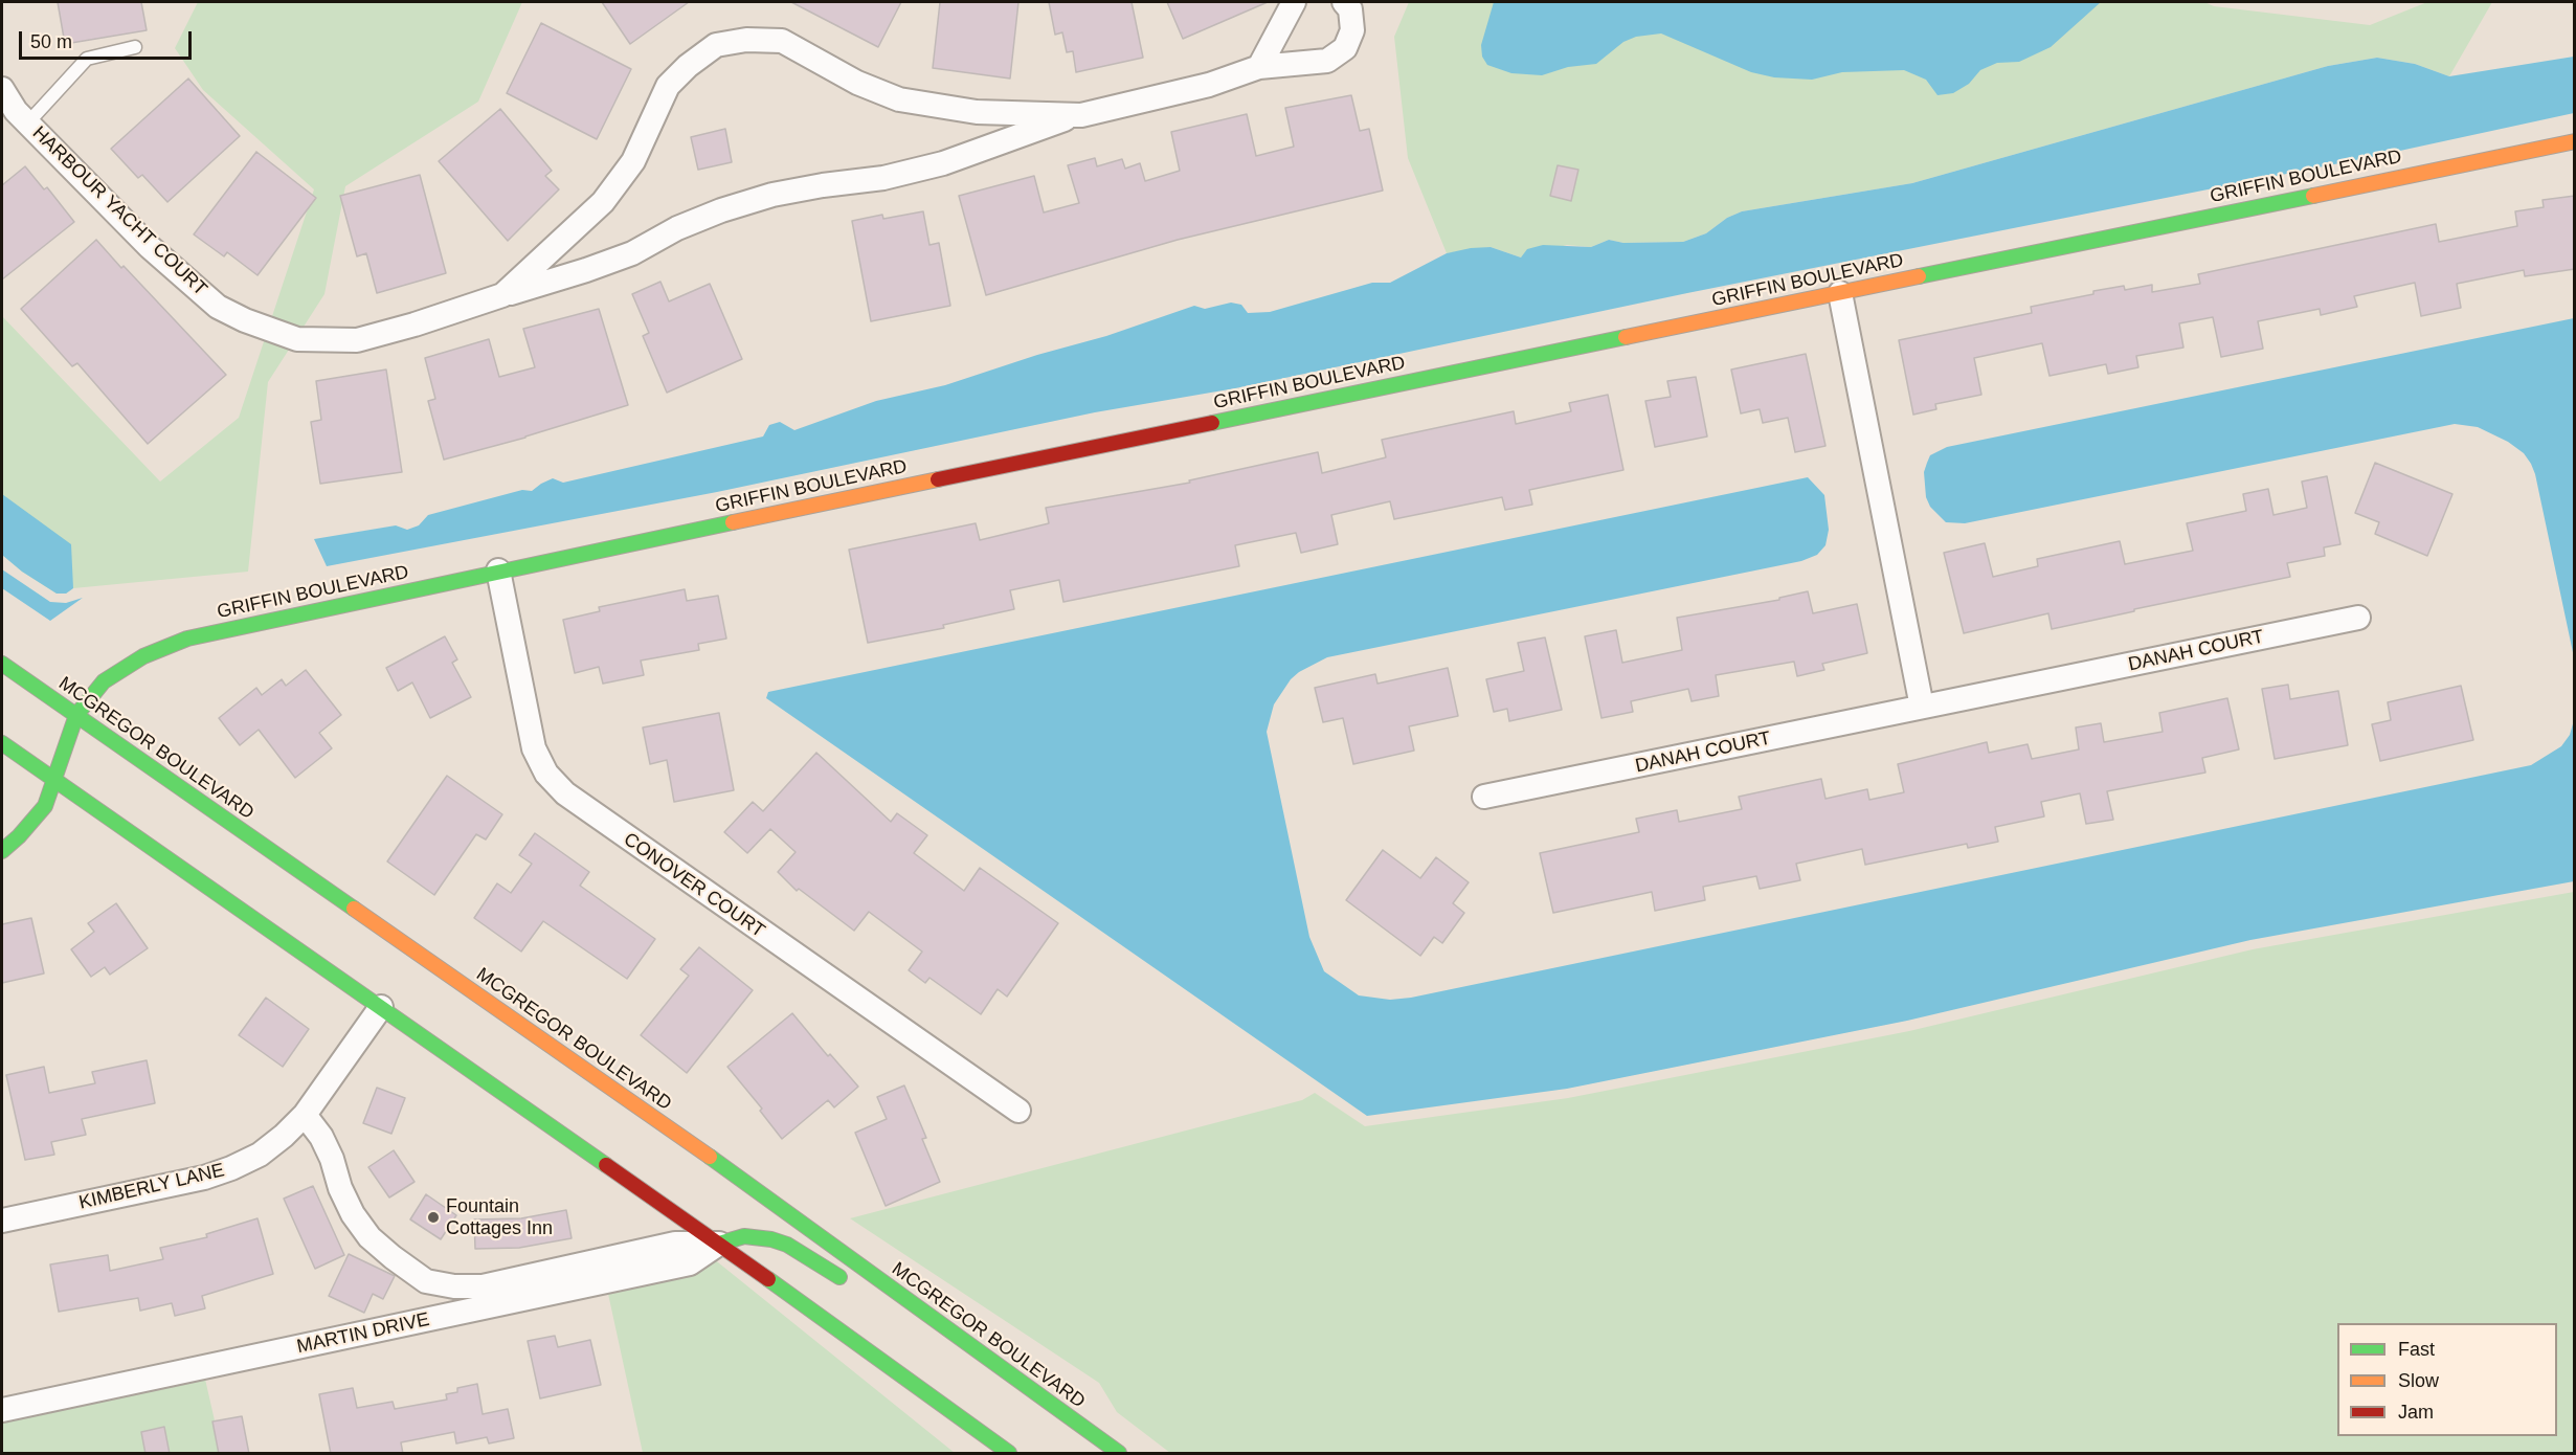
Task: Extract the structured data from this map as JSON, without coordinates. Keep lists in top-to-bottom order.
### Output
{
  "streets": {
    "main road": ["GRIFFIN BOULEVARD", "MCGREGOR BOULEVARD"],
    "street": [
      "HARBOUR YACHT COURT",
      "DANAH COURT",
      "CONOVER COURT",
      "KIMBERLY LANE",
      "MARTIN DRIVE"
    ]
  },
  "crossings": [
    ["GRIFFIN BOULEVARD", "MCGREGOR BOULEVARD"],
    ["GRIFFIN BOULEVARD", "CONOVER COURT"]
  ],
  "places": ["Fountain Cottages Inn"],
  "legend": ["Fast", "Slow", "Jam"],
  "scale_bar": "50 m"
}
